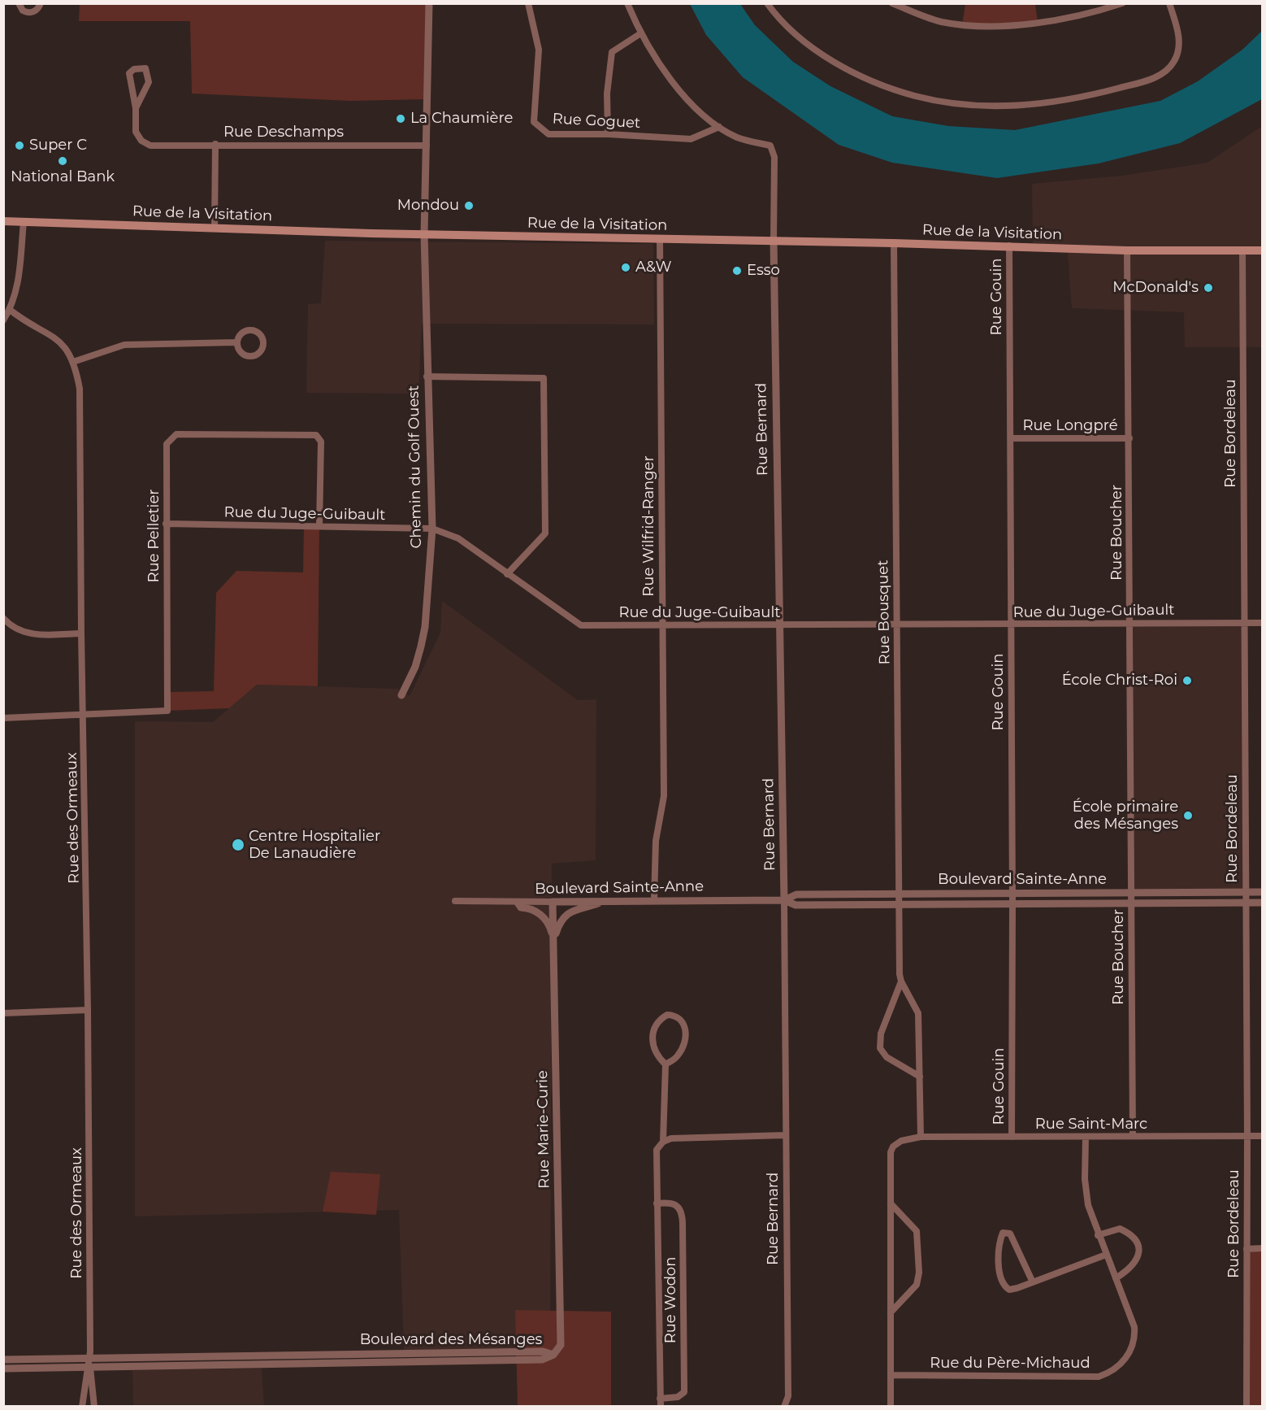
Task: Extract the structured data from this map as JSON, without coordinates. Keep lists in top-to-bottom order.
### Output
{
  "streets": {
    "main road": ["Rue de la Visitation"],
    "street": [
      "Rue Goguet",
      "Rue Deschamps",
      "Rue Gouin",
      "Rue Longpré",
      "Rue Bernard",
      "Rue Bordeleau",
      "Chemin du Golf Ouest",
      "Rue du Juge-Guibault",
      "Rue Wilfrid-Ranger",
      "Rue Boucher",
      "Rue Pelletier",
      "Rue Bousquet",
      "Rue des Ormeaux",
      "Boulevard Sainte-Anne",
      "Rue Saint-Marc",
      "Rue Marie-Curie",
      "Rue Wodon",
      "Boulevard des Mésanges",
      "Rue du Père-Michaud"
    ]
  },
  "crossings": [
    ["Rue Deschamps", "Chemin du Golf Ouest"],
    ["Rue de la Visitation", "Rue Gouin"],
    ["Rue de la Visitation", "Rue Bernard"],
    ["Rue de la Visitation", "Rue Bordeleau"],
    ["Rue de la Visitation", "Chemin du Golf Ouest"],
    ["Rue de la Visitation", "Rue Wilfrid-Ranger"],
    ["Rue de la Visitation", "Rue Boucher"],
    ["Rue de la Visitation", "Rue Bousquet"],
    ["Rue Gouin", "Rue Longpré"],
    ["Rue Gouin", "Rue du Juge-Guibault"],
    ["Rue Gouin", "Boulevard Sainte-Anne"],
    ["Rue Gouin", "Rue Saint-Marc"],
    ["Rue Longpré", "Rue Boucher"],
    ["Rue Bernard", "Rue du Juge-Guibault"],
    ["Rue Bernard", "Boulevard Sainte-Anne"],
    ["Rue Bordeleau", "Rue du Juge-Guibault"],
    ["Rue Bordeleau", "Boulevard Sainte-Anne"],
    ["Rue Bordeleau", "Rue Saint-Marc"],
    ["Chemin du Golf Ouest", "Rue du Juge-Guibault"],
    ["Rue du Juge-Guibault", "Rue Wilfrid-Ranger"],
    ["Rue du Juge-Guibault", "Rue Boucher"],
    ["Rue du Juge-Guibault", "Rue Pelletier"],
    ["Rue du Juge-Guibault", "Rue Bousquet"],
    ["Rue Wilfrid-Ranger", "Boulevard Sainte-Anne"],
    ["Rue Boucher", "Boulevard Sainte-Anne"],
    ["Rue Boucher", "Rue Saint-Marc"],
    ["Rue Pelletier", "Rue des Ormeaux"],
    ["Rue Bousquet", "Boulevard Sainte-Anne"],
    ["Rue Bousquet", "Rue Saint-Marc"],
    ["Rue des Ormeaux", "Boulevard des Mésanges"],
    ["Boulevard Sainte-Anne", "Rue Marie-Curie"],
    ["Rue Saint-Marc", "Rue du Père-Michaud"],
    ["Rue Marie-Curie", "Boulevard des Mésanges"]
  ],
  "places": [
    "La Chaumière",
    "Super C",
    "National Bank",
    "Mondou",
    "A&W",
    "Esso",
    "McDonald's",
    "École Christ-Roi",
    "École primaire des Mésanges",
    "Centre Hospitalier De Lanaudière"
  ]
}
